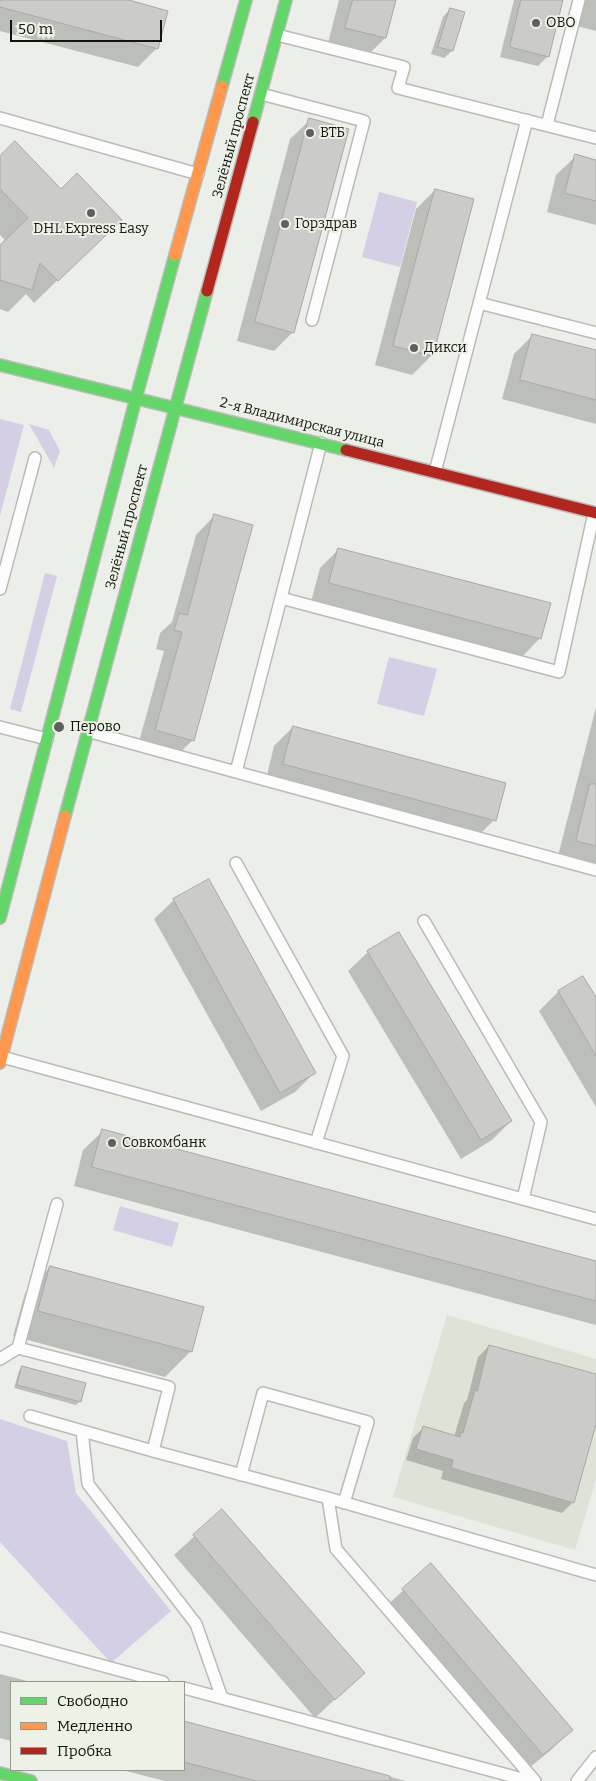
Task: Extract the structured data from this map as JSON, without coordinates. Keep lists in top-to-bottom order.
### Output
{
  "streets": {
    "main road": ["Зелёный проспект", "2-я Владимирская улица"]
  },
  "crossings": [
    ["Зелёный проспект", "2-я Владимирская улица"]
  ],
  "places": [
    "ОВО",
    "ВТБ",
    "DHL Express Easy",
    "Горздрав",
    "Дикси",
    "Перово",
    "Совкомбанк"
  ],
  "legend": ["Свободно", "Медленно", "Пробка"],
  "scale_bar": "50 m"
}
